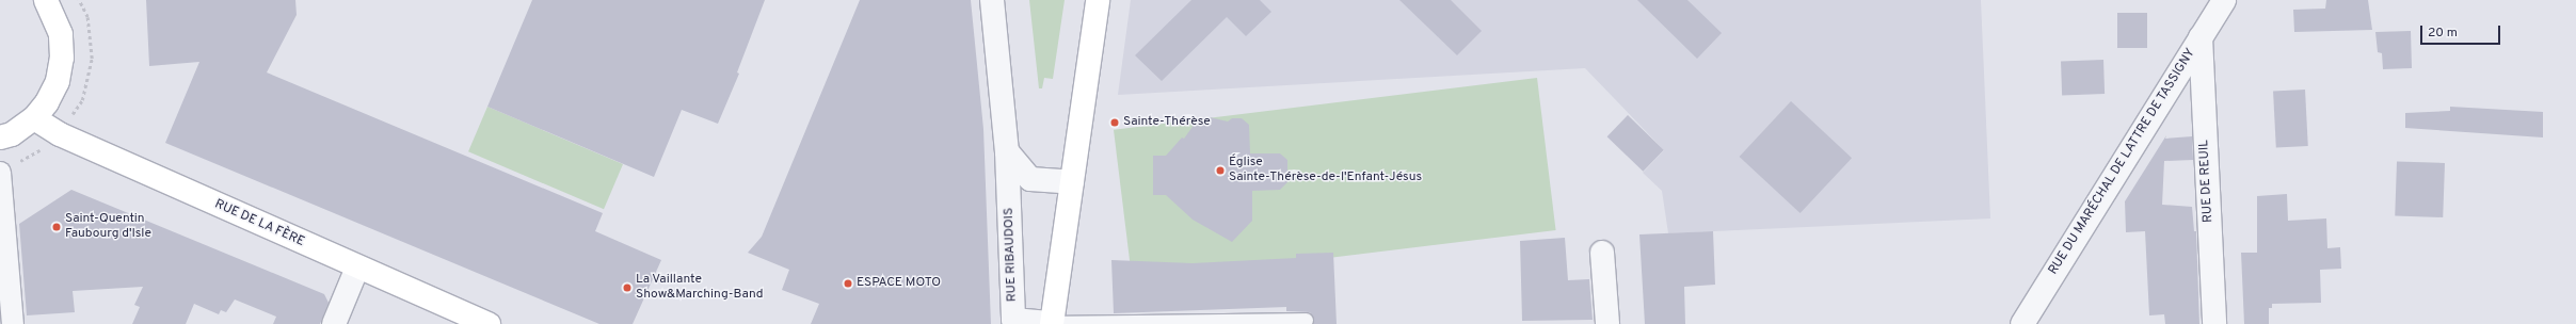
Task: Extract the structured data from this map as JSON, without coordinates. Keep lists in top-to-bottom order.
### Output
{
  "streets": {
    "main road": ["RUE DE LA FÈRE"],
    "street": ["RUE DU MARÉCHAL DE LATTRE DE TASSIGNY", "RUE DE REUIL", "RUE RIBAUDOIS"]
  },
  "crossings": [
    ["RUE DU MARÉCHAL DE LATTRE DE TASSIGNY", "RUE DE REUIL"]
  ],
  "places": [
    "Sainte-Thérèse",
    "Église Sainte-Thérèse-de-l'Enfant-Jésus",
    "Saint-Quentin Faubourg d'Isle",
    "ESPACE MOTO",
    "La Vaillante Show&Marching-Band"
  ],
  "scale_bar": "20 m"
}
